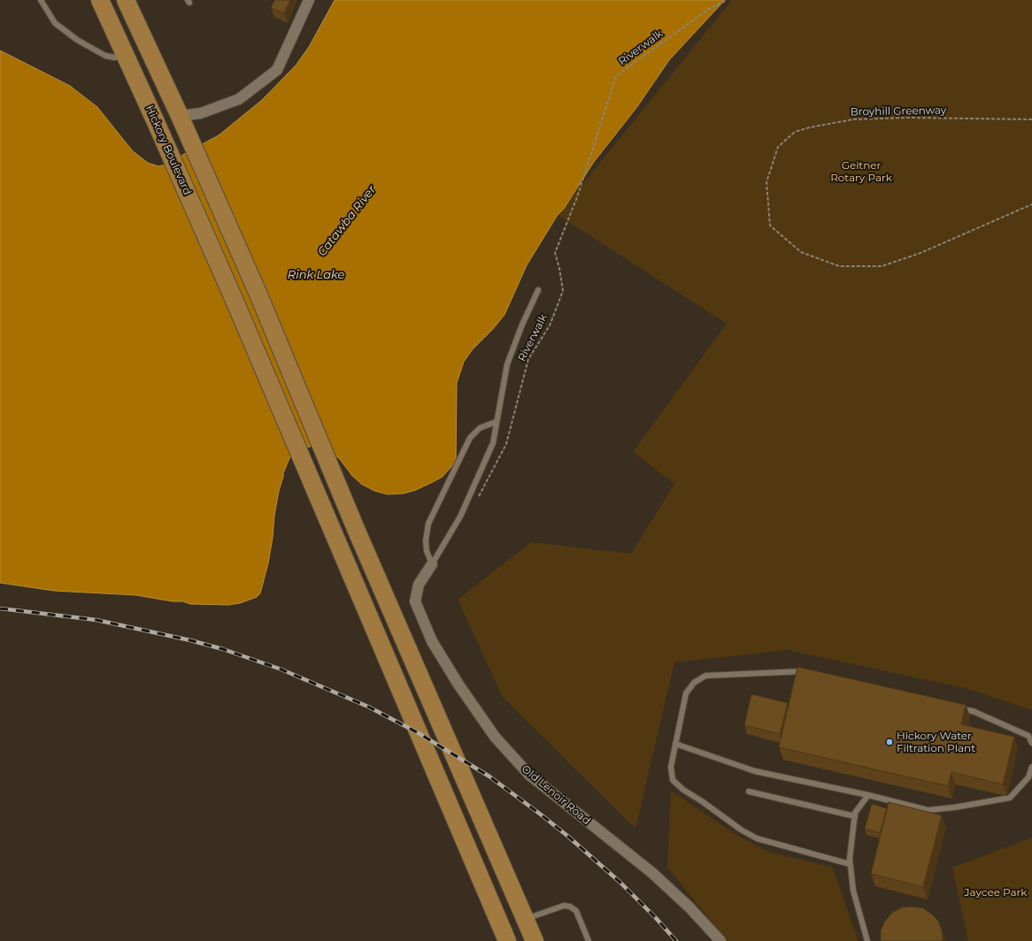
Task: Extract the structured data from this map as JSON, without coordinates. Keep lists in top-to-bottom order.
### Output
{
  "streets": {
    "highway": ["Hickory Boulevard"],
    "street": ["Old Lenoir Road"],
    "path": ["Riverwalk", "Broyhill Greenway"]
  },
  "water": ["Catawba River", "Rink Lake"],
  "parks": ["Geitner Rotary Park", "Jaycee Park"],
  "places": ["Hickory Water Filtration Plant"]
}
